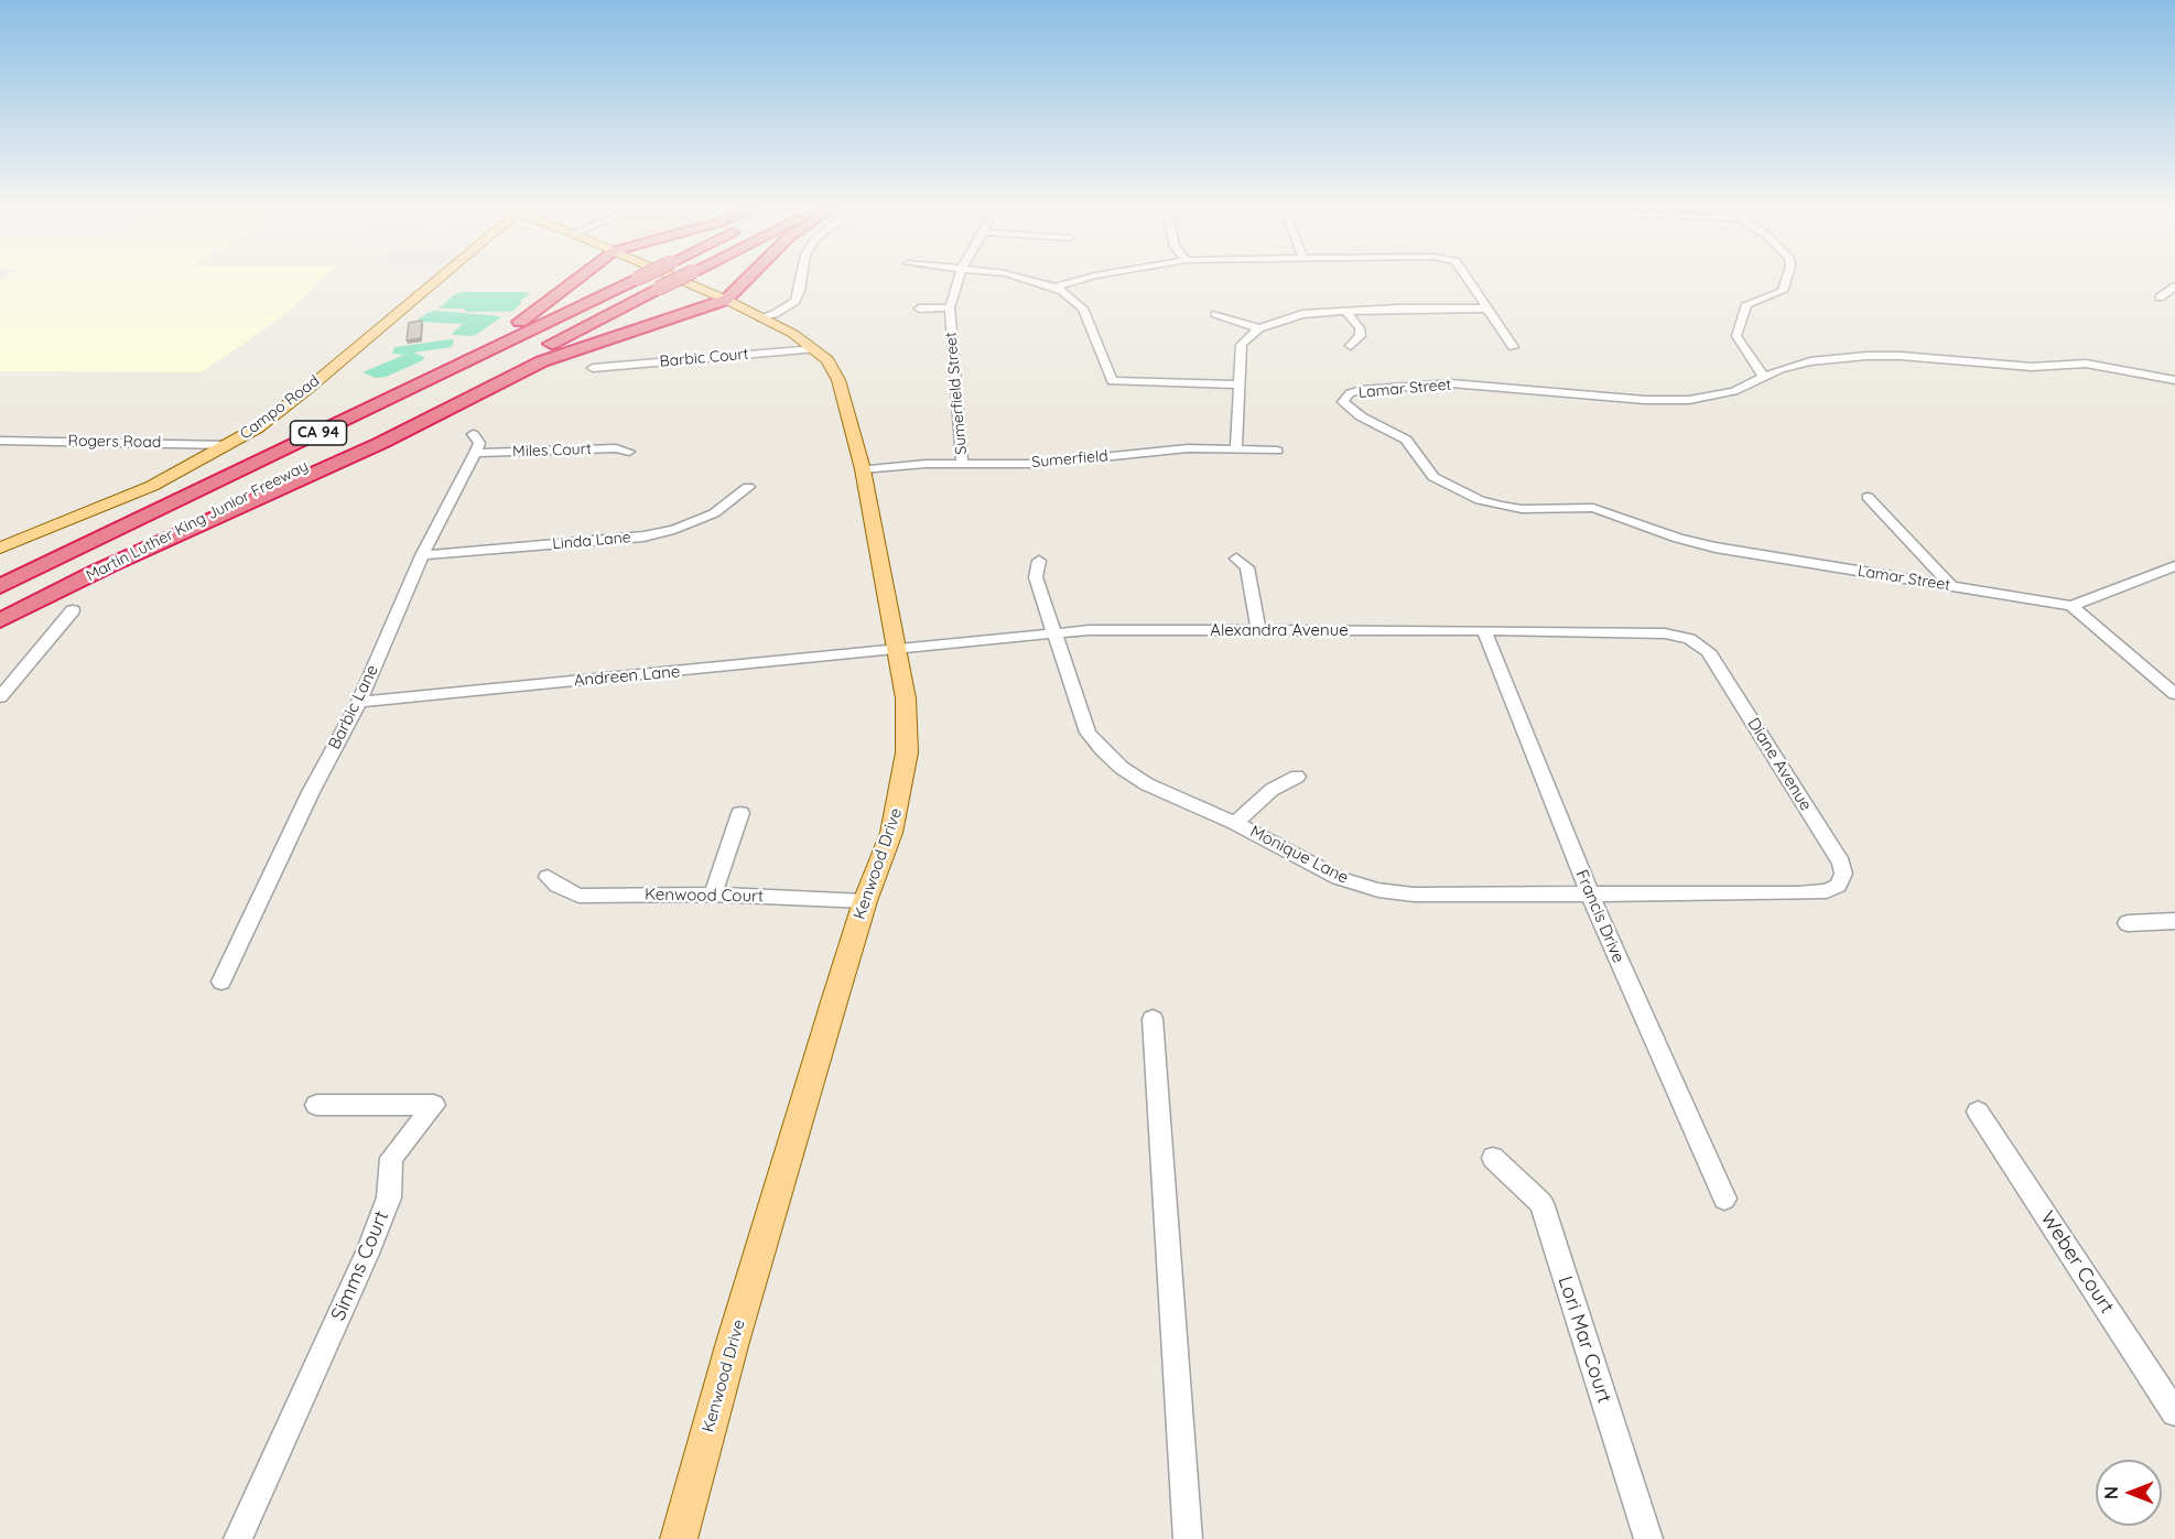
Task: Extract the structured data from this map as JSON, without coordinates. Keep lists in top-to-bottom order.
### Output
{
  "streets": {
    "highway": ["CA 94", "Martin Luther King Junior Freeway"],
    "main road": ["Campo Road", "Kenwood Drive"],
    "street": [
      "Barbic Court",
      "Lamar Street",
      "Sumerfield Street",
      "Rogers Road",
      "Miles Court",
      "Sumerfield",
      "Linda Lane",
      "Alexandra Avenue",
      "Andreen Lane",
      "Barbic Lane",
      "Diane Avenue",
      "Monique Lane",
      "Kenwood Court",
      "Francis Drive",
      "Weber Court",
      "Simms Court",
      "Lori Mar Court"
    ]
  },
  "crossings": [
    ["Barbic Court", "Kenwood Drive"],
    ["Sumerfield Street", "Sumerfield"],
    ["Campo Road", "Rogers Road"],
    ["Miles Court", "Barbic Lane"],
    ["Sumerfield", "Kenwood Drive"],
    ["Linda Lane", "Barbic Lane"],
    ["Alexandra Avenue", "Andreen Lane"],
    ["Alexandra Avenue", "Diane Avenue"],
    ["Alexandra Avenue", "Monique Lane"],
    ["Alexandra Avenue", "Kenwood Drive"],
    ["Alexandra Avenue", "Francis Drive"],
    ["Andreen Lane", "Barbic Lane"],
    ["Andreen Lane", "Kenwood Drive"],
    ["Diane Avenue", "Monique Lane"],
    ["Monique Lane", "Francis Drive"],
    ["Kenwood Drive", "Kenwood Court"]
  ],
  "north": "left"
}
